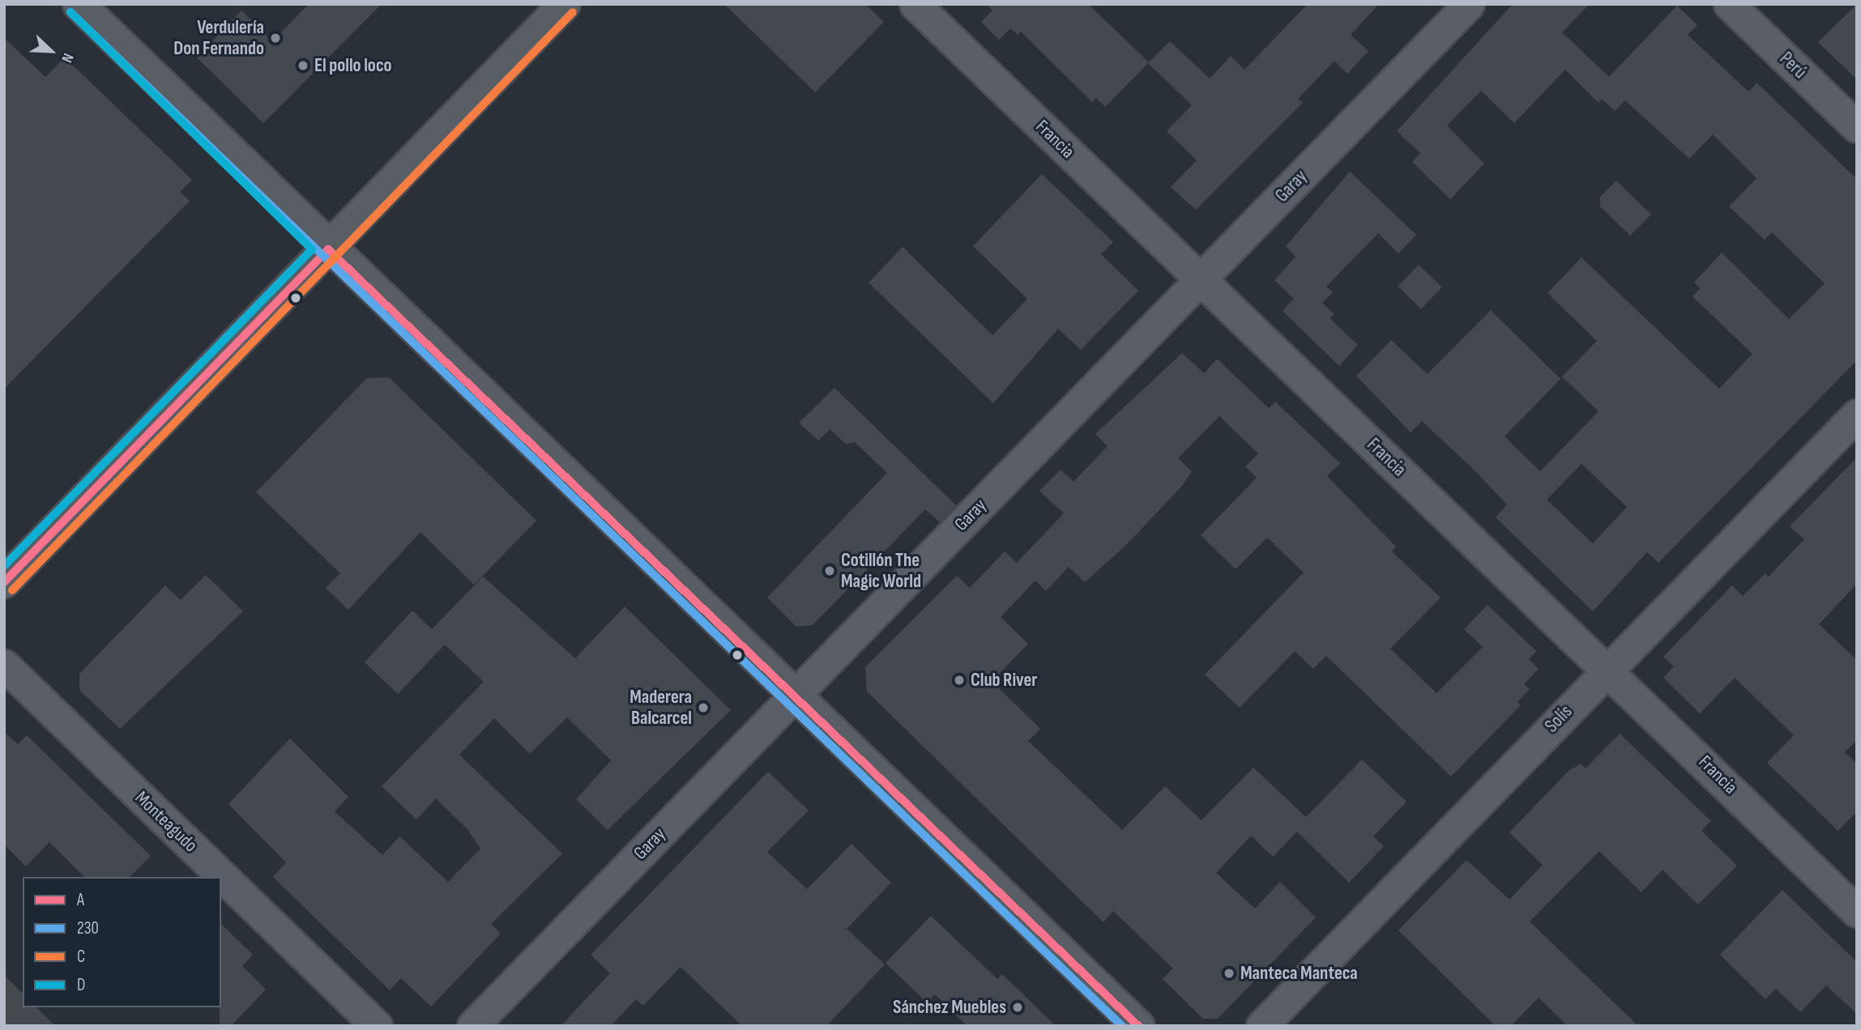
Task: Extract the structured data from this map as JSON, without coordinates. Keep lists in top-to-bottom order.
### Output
{
  "streets": {
    "street": [
      "Perú",
      "Francia",
      "Garay",
      "Solís",
      "Monteagudo"
    ]
  },
  "crossings": [
    ["Francia", "Garay"],
    ["Francia", "Solís"]
  ],
  "places": [
    "Verdulería Don Fernando",
    "El pollo loco",
    "Cotillón The Magic World",
    "Club River",
    "Maderera Balcarcel",
    "Manteca Manteca",
    "Sánchez Muebles"
  ],
  "lines": [
    "transit line 230",
    "transit line C",
    "transit line D",
    "transit line A"
  ],
  "legend": [
    "A",
    "230",
    "C",
    "D"
  ],
  "north": "bottom right"
}
